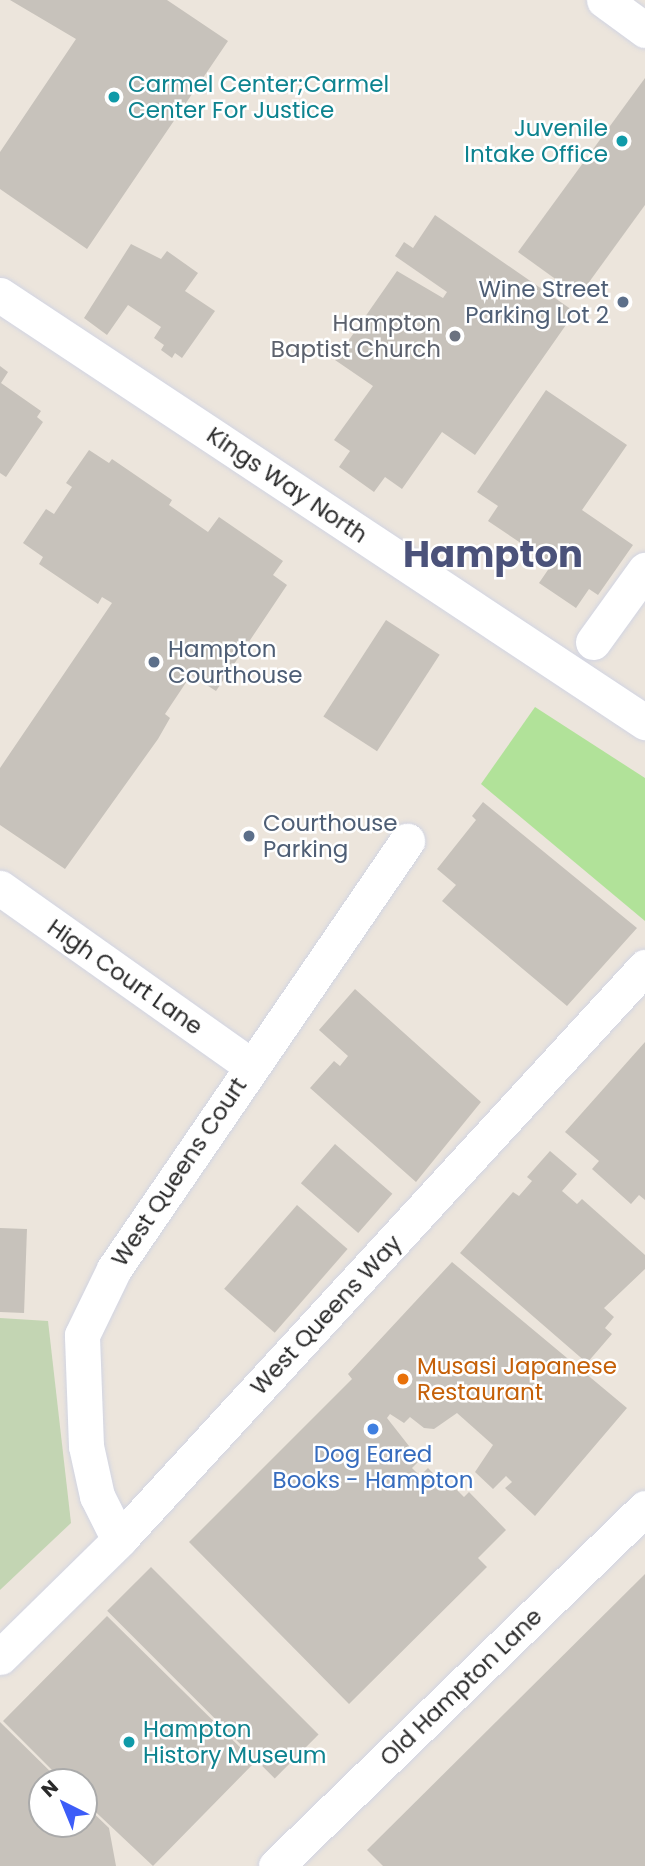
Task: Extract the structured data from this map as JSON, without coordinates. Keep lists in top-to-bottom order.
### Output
{
  "streets": {
    "street": [
      "Kings Way North",
      "High Court Lane",
      "West Queens Court",
      "West Queens Way",
      "Old Hampton Lane"
    ]
  },
  "crossings": [
    ["High Court Lane", "West Queens Court"],
    ["West Queens Court", "West Queens Way"]
  ],
  "districts": ["Hampton"],
  "places": [
    "Carmel Center;Carmel Center For Justice",
    "Juvenile Intake Office",
    "Wine Street Parking Lot 2",
    "Hampton Baptist Church",
    "Hampton Courthouse",
    "Courthouse Parking",
    "Musasi Japanese Restaurant",
    "Dog Eared Books - Hampton",
    "Hampton History Museum"
  ],
  "north": "top left"
}
